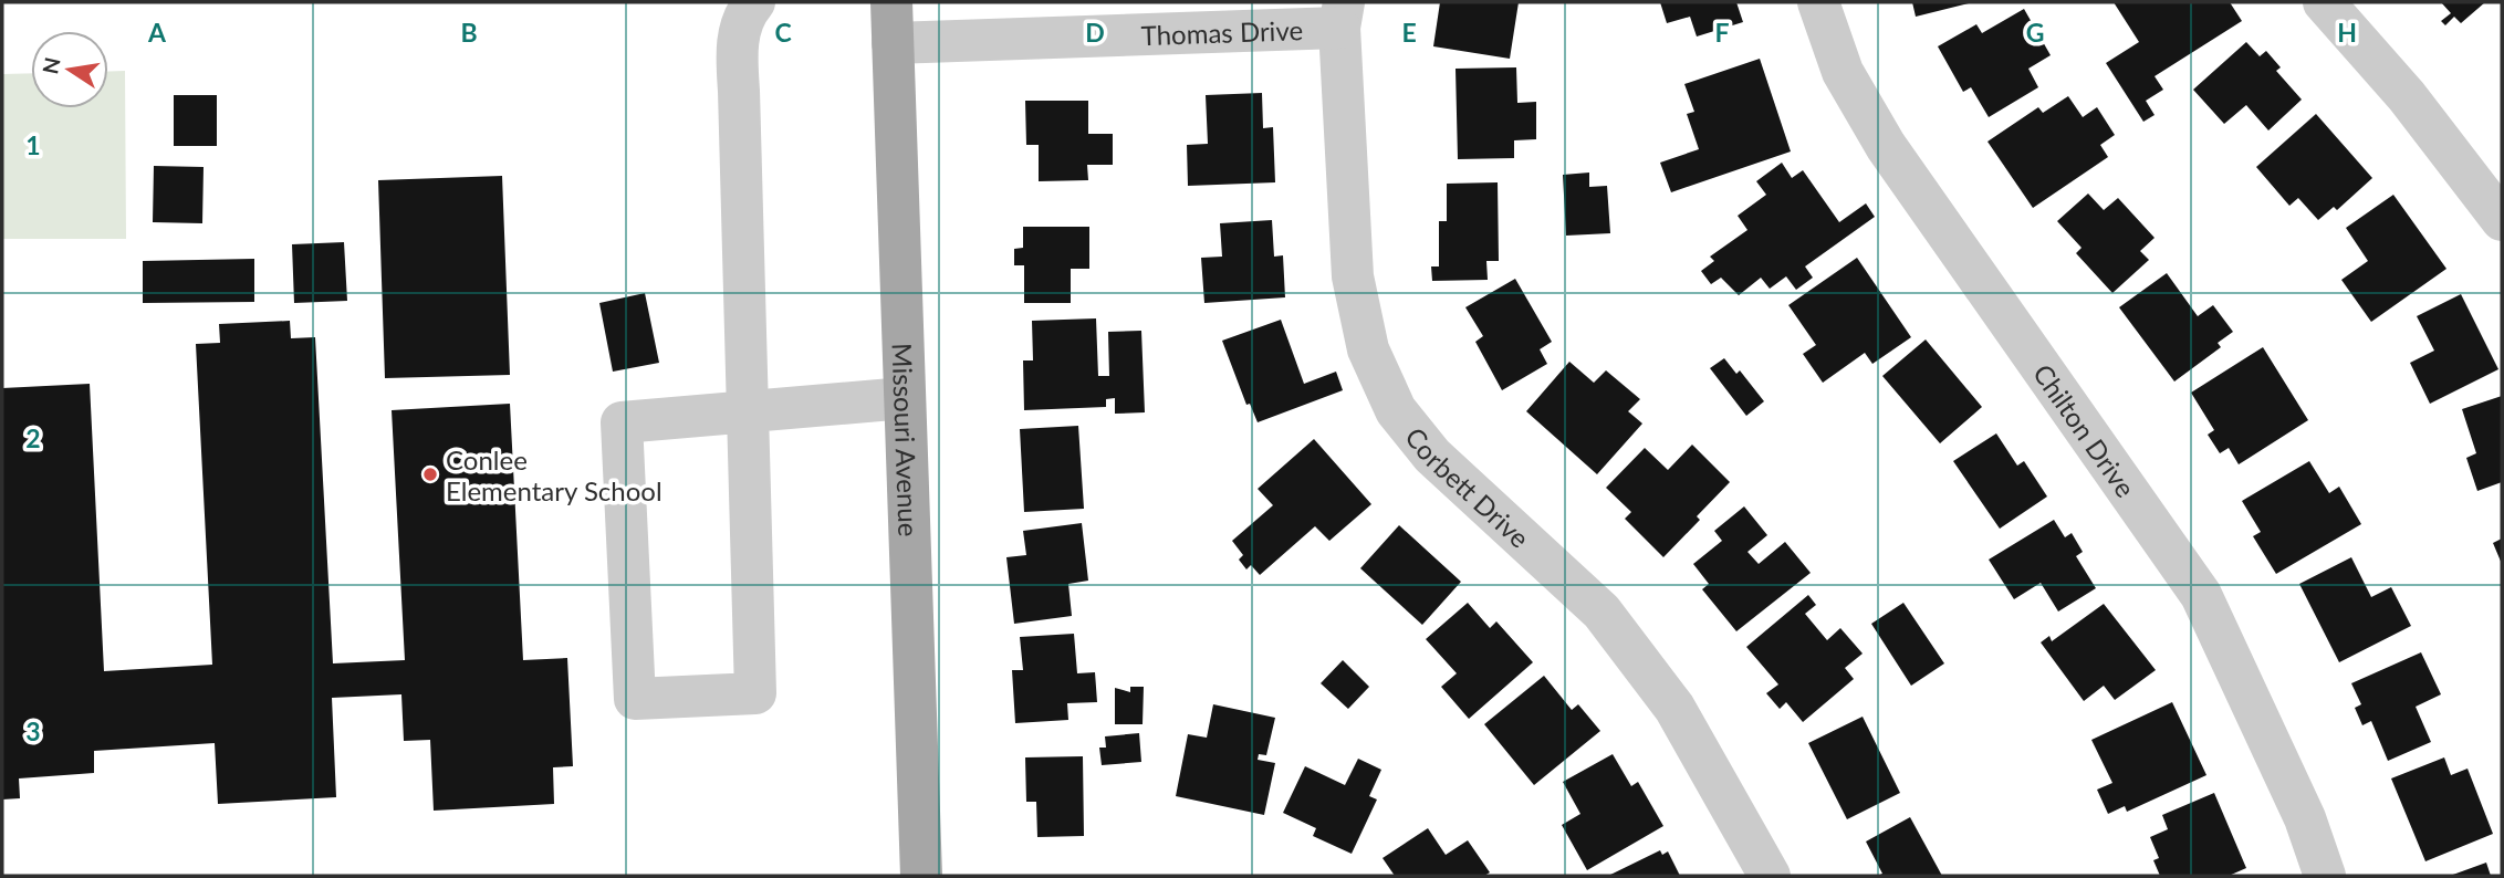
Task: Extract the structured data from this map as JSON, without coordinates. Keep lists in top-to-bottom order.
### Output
{
  "streets": {
    "main road": ["Missouri Avenue"],
    "street": ["Thomas Drive", "Chilton Drive", "Corbett Drive"]
  },
  "crossings": [
    ["Thomas Drive", "Missouri Avenue"],
    ["Thomas Drive", "Corbett Drive"]
  ],
  "places": ["Conlee Elementary School"],
  "north": "left",
  "grid": {
    "columns": [
      "A",
      "B",
      "C",
      "D",
      "E",
      "F",
      "G",
      "H"
    ],
    "rows": ["1", "2", "3"]
  }
}
